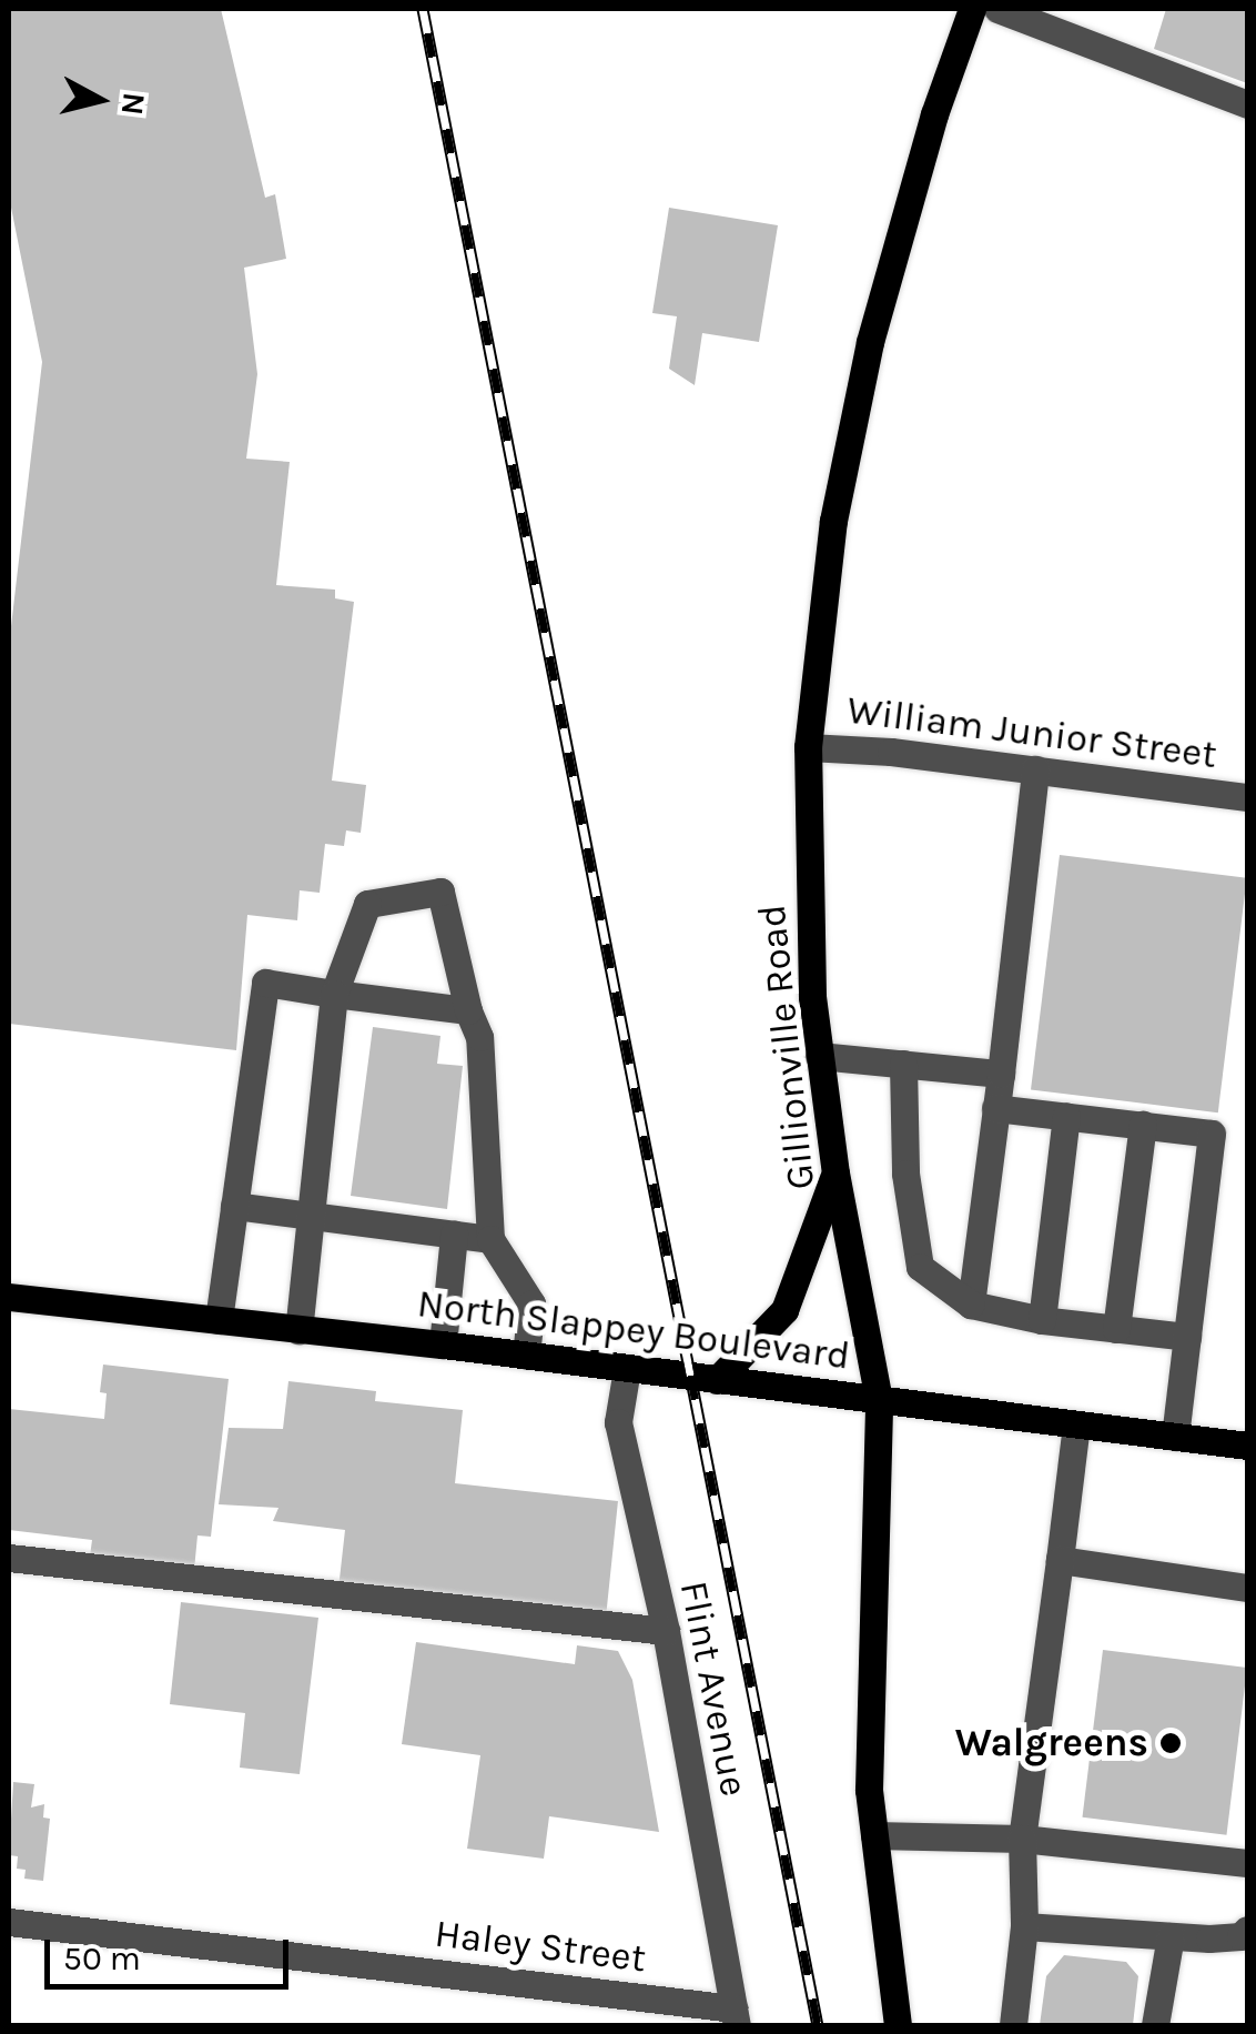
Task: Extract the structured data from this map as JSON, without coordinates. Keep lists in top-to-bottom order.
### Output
{
  "streets": {
    "main road": ["Gillionville Road", "North Slappey Boulevard"],
    "street": ["William Junior Street", "Flint Avenue", "Haley Street"]
  },
  "crossings": [
    ["William Junior Street", "Gillionville Road"],
    ["Gillionville Road", "North Slappey Boulevard"],
    ["North Slappey Boulevard", "Flint Avenue"],
    ["Flint Avenue", "Haley Street"]
  ],
  "places": ["Walgreens"],
  "scale_bar": "50 m",
  "north": "right"
}
